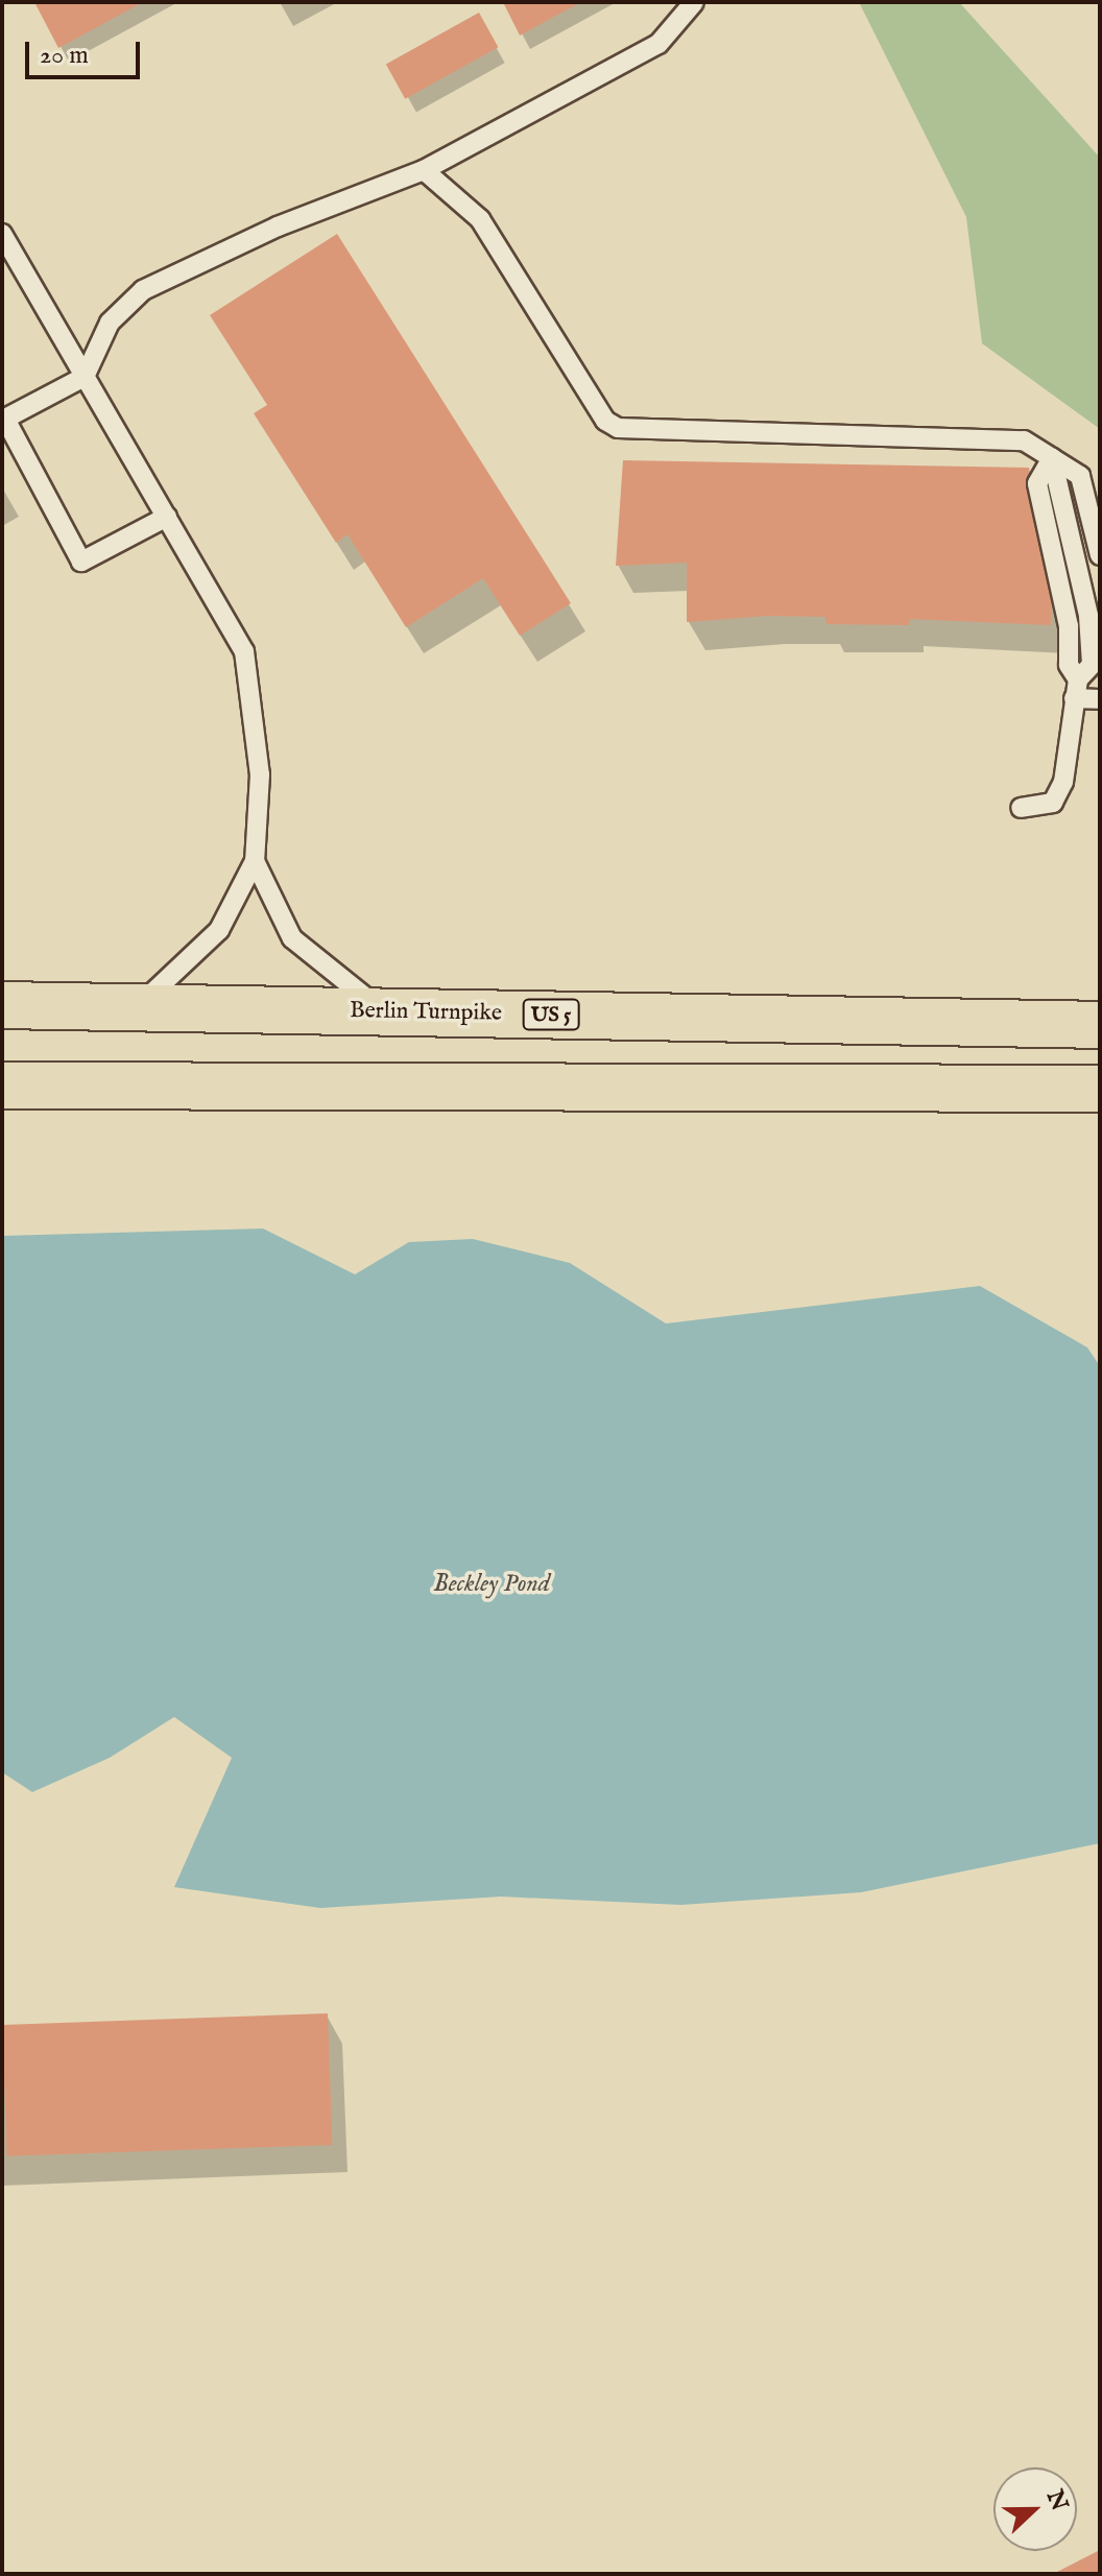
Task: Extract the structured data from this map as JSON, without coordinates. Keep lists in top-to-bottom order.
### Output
{
  "streets": {
    "highway": ["Berlin Turnpike", "US 5"]
  },
  "water": ["Beckley Pond"],
  "scale_bar": "20 m",
  "north": "right"
}
